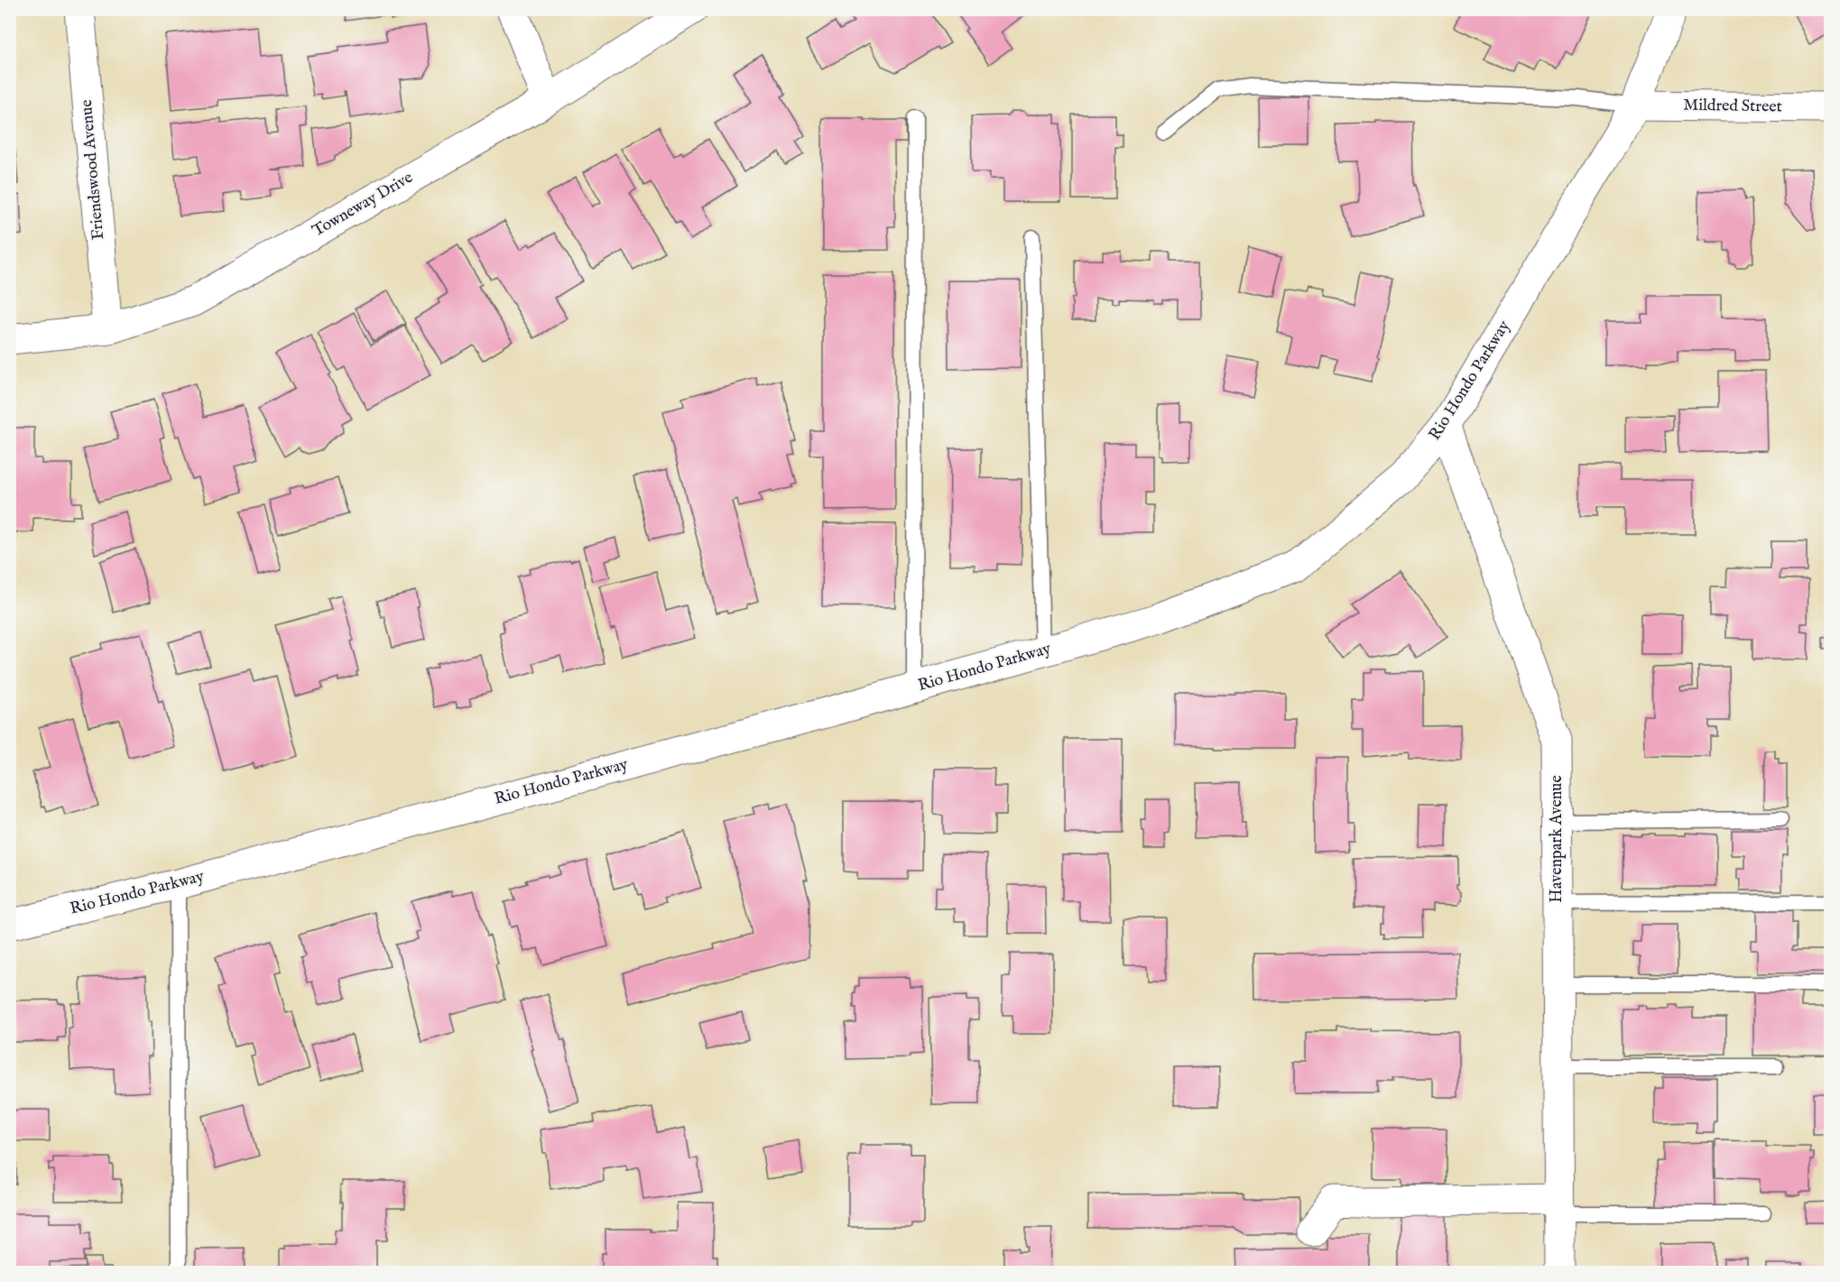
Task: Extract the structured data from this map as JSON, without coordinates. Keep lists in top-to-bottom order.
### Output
{
  "streets": {
    "street": [
      "Mildred Street",
      "Friendswood Avenue",
      "Towneway Drive",
      "Rio Hondo Parkway",
      "Havenpark Avenue"
    ]
  },
  "crossings": [
    ["Mildred Street", "Rio Hondo Parkway"],
    ["Friendswood Avenue", "Towneway Drive"],
    ["Rio Hondo Parkway", "Havenpark Avenue"]
  ]
}
